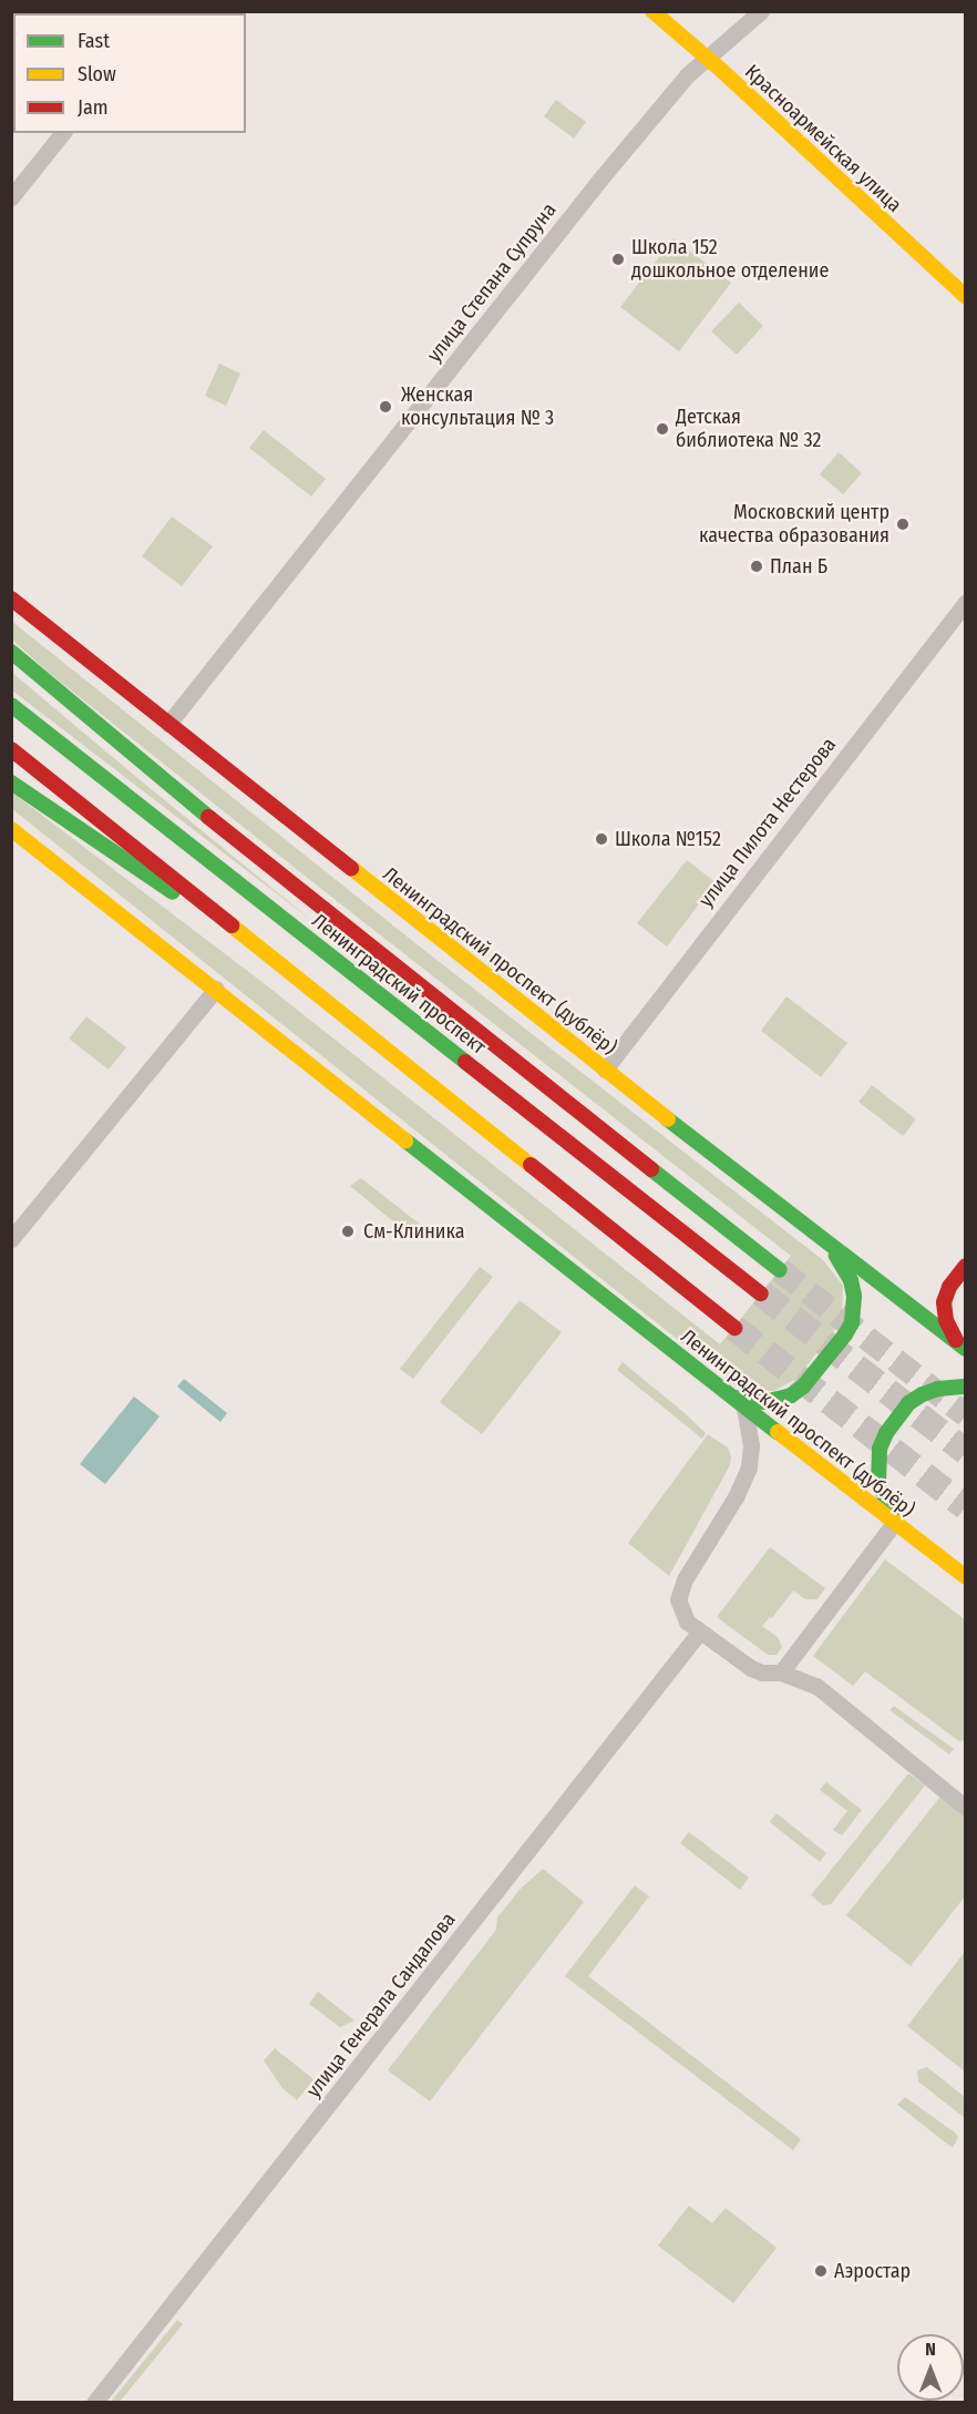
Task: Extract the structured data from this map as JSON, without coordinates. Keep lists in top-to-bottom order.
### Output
{
  "streets": {
    "main road": ["Красноармейская улица", "Ленинградский проспект (дублёр)", "Ленинградский проспект"],
    "street": ["улица Степана Супруна", "улица Пилота Нестерова", "улица Генерала Сандалова"]
  },
  "crossings": [
    ["Красноармейская улица", "улица Степана Супруна"],
    ["улица Степана Супруна", "Ленинградский проспект (дублёр)"],
    ["улица Пилота Нестерова", "Ленинградский проспект (дублёр)"]
  ],
  "places": [
    "Школа 152 дошкольное отделение",
    "Женская консультация № 3",
    "Детская библиотека № 32",
    "Московский центр качества образования",
    "План Б",
    "Школа №152",
    "См-Клиника",
    "Аэростар"
  ],
  "legend": ["Fast", "Slow", "Jam"],
  "north": "top"
}
